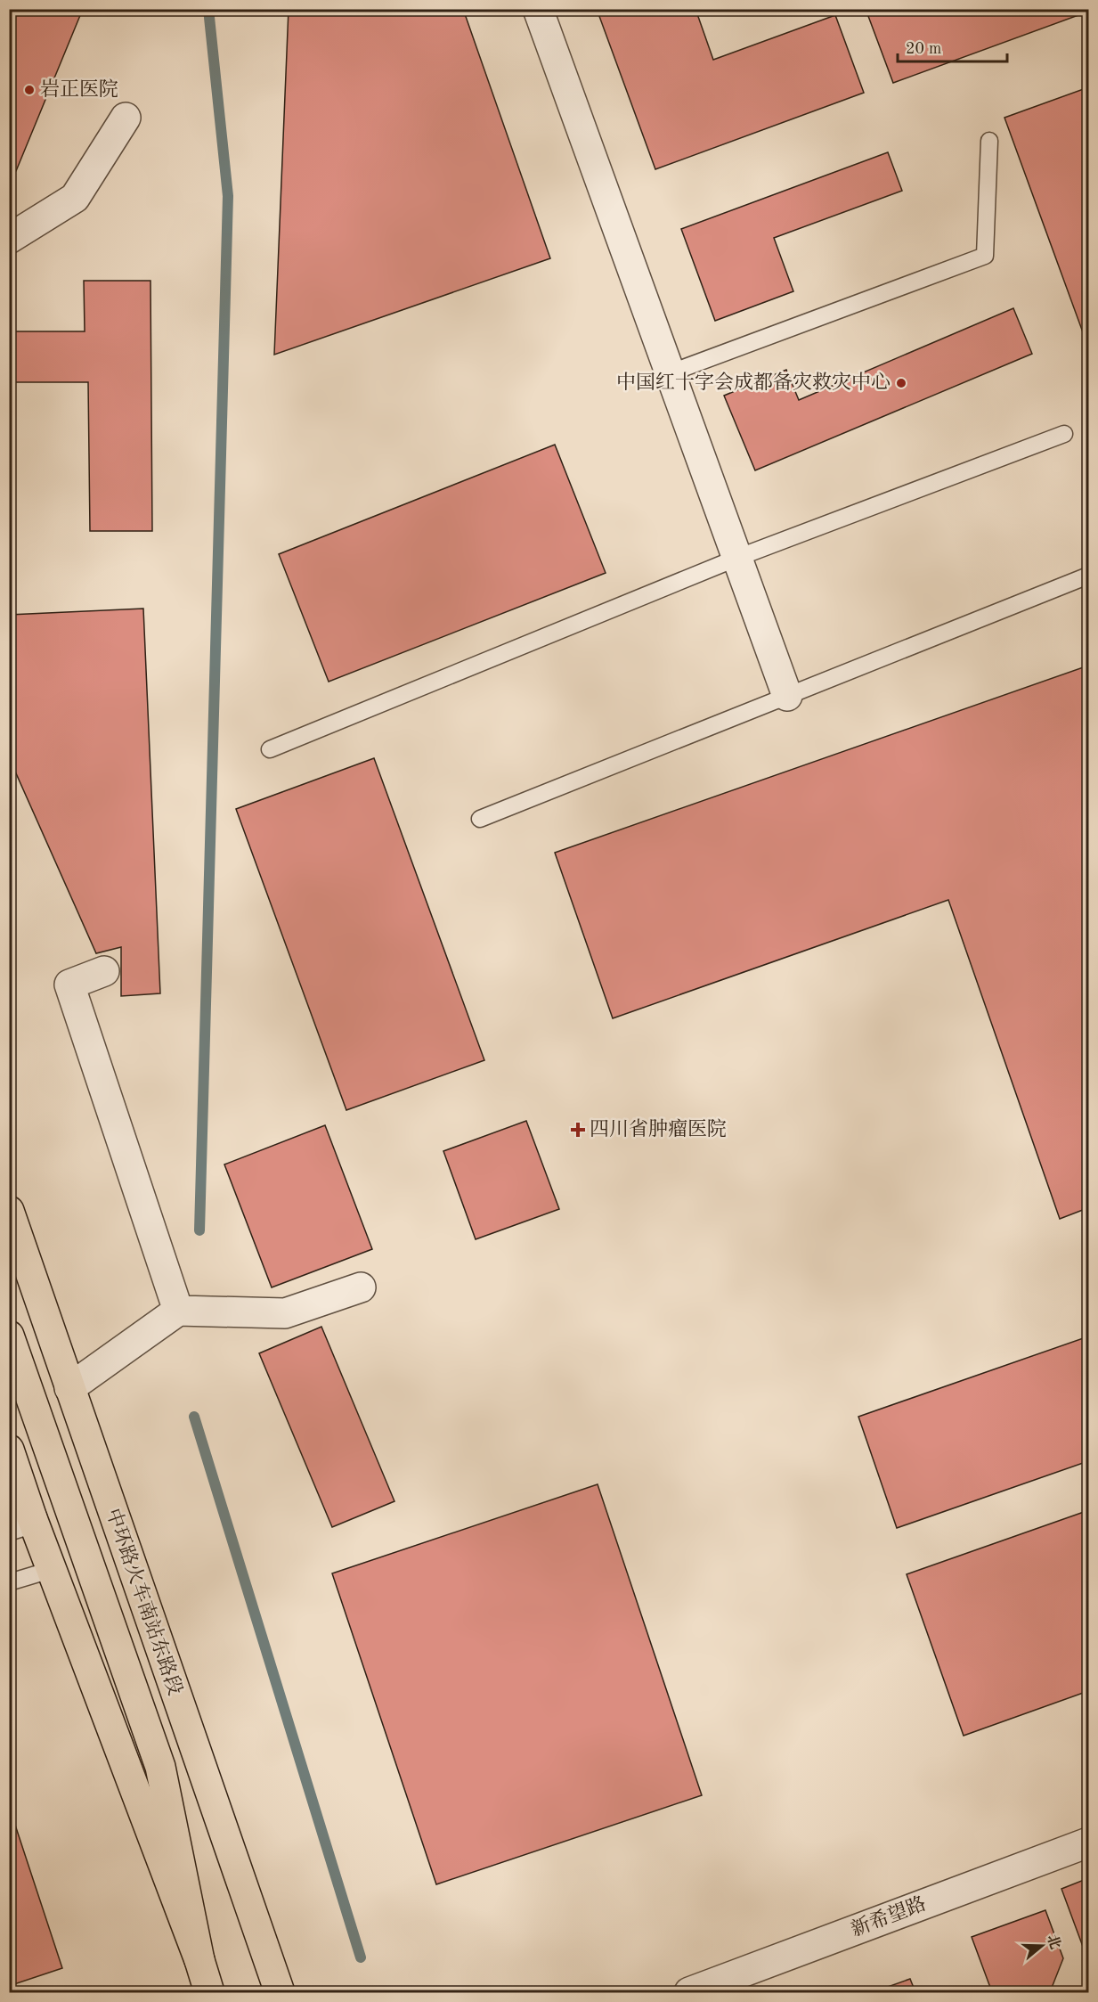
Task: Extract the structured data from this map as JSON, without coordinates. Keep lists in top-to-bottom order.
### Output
{
  "streets": {
    "main road": ["中环路火车南站东路段"],
    "street": ["新希望路"]
  },
  "places": {
    "other": ["岩正医院", "中国红十字会成都备灾救灾中心"],
    "health": ["四川省肿瘤医院"]
  },
  "scale_bar": "20 m",
  "north": "right"
}
